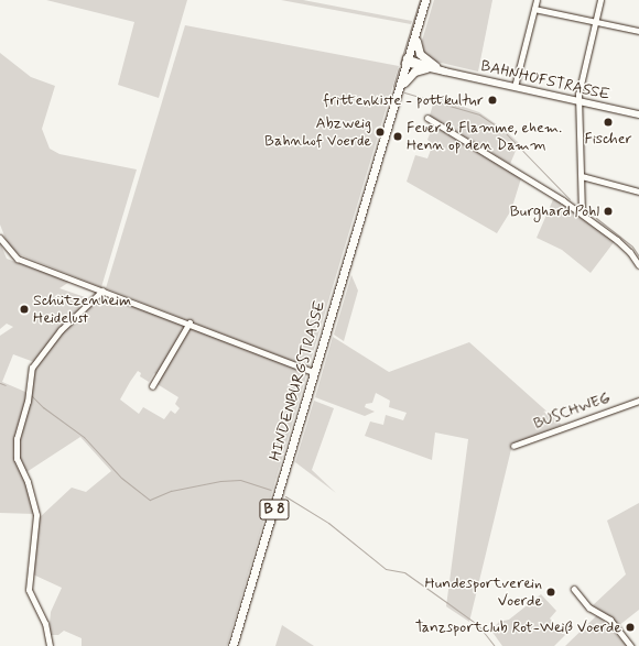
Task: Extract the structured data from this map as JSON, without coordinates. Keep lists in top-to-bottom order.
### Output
{
  "streets": {
    "main road": ["HINDENBURGSTRASSE", "B 8"],
    "street": ["BAHNHOFSTRASSE", "BUSCHWEG"]
  },
  "crossings": [
    ["BAHNHOFSTRASSE", "HINDENBURGSTRASSE"]
  ],
  "places": [
    "frittenkiste - pottkultur",
    "Fischer",
    "Abzweig Bahnhof Voerde",
    "Feuer & Flamme, ehem. Henn op den Damm",
    "Burghard Pohl",
    "Schützenheim Heidelust",
    "Hundesportverein Voerde",
    "Tanzsportclub Rot-Weiß Voerde"
  ]
}
